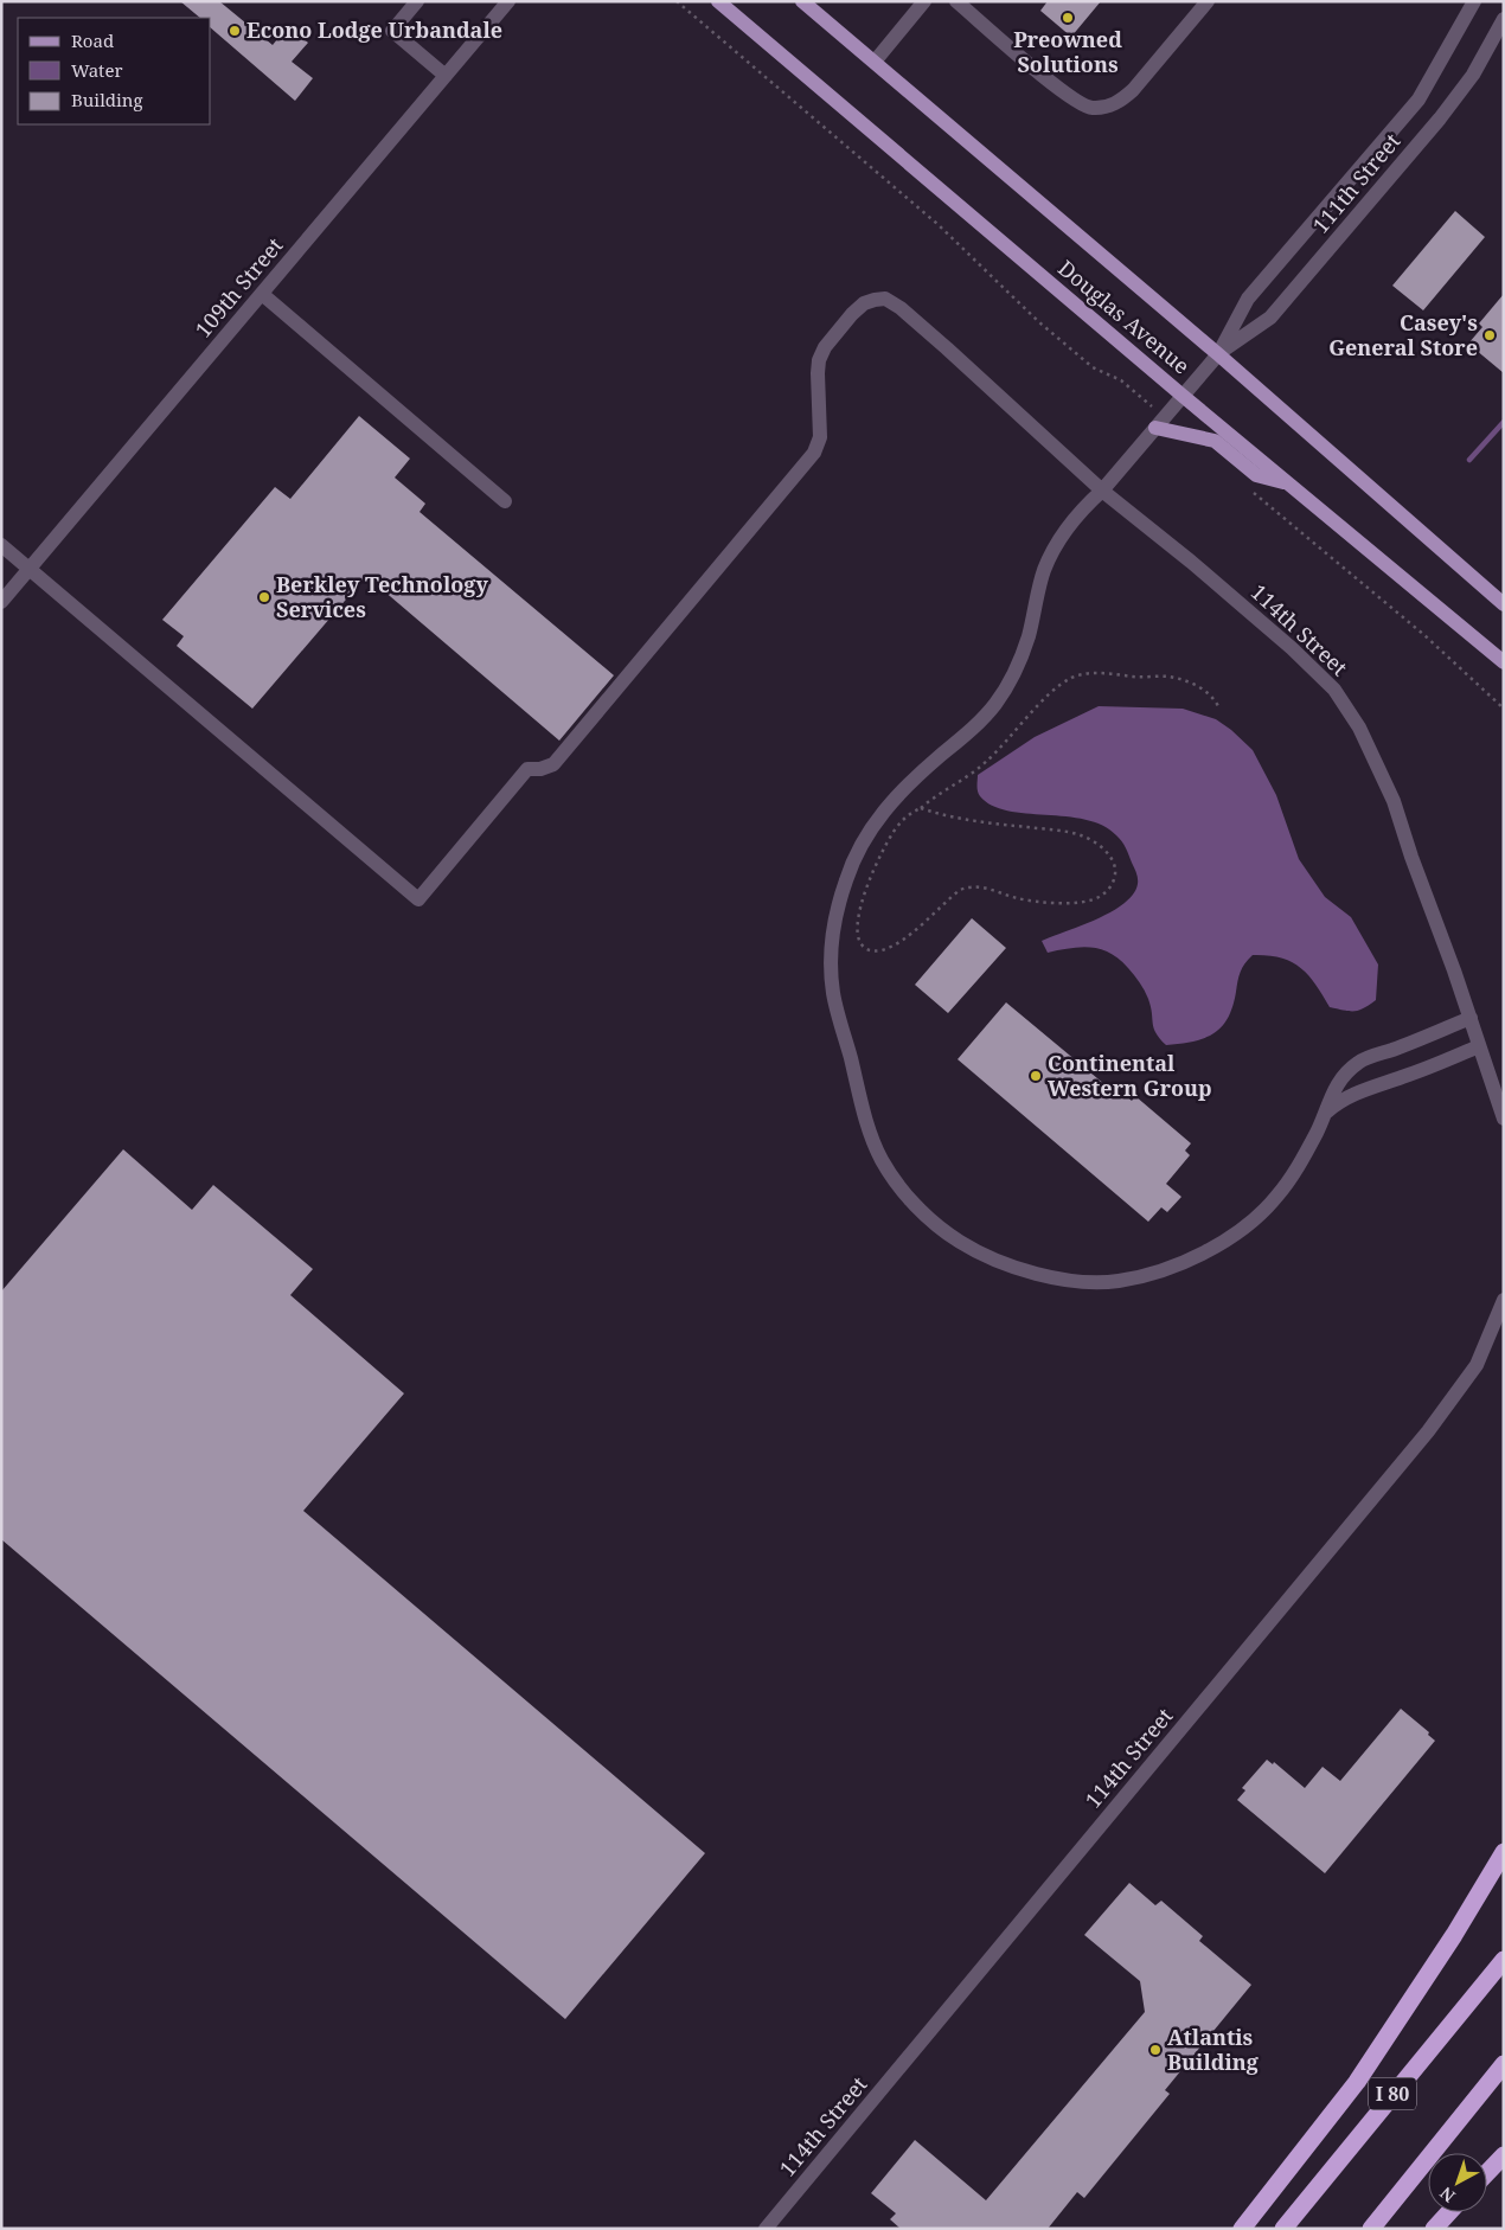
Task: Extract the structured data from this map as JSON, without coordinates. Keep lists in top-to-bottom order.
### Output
{
  "streets": {
    "highway": ["I 80"],
    "main road": ["Douglas Avenue"],
    "street": ["111th Street", "109th Street", "114th Street"]
  },
  "crossings": [
    ["111th Street", "Douglas Avenue"],
    ["111th Street", "114th Street"],
    ["109th Street", "114th Street"]
  ],
  "places": [
    "Preowned Solutions",
    "Econo Lodge Urbandale",
    "Casey's General Store",
    "Berkley Technology Services",
    "Continental Western Group",
    "Atlantis Building"
  ],
  "legend": ["Road", "Water", "Building"],
  "north": "bottom left"
}
